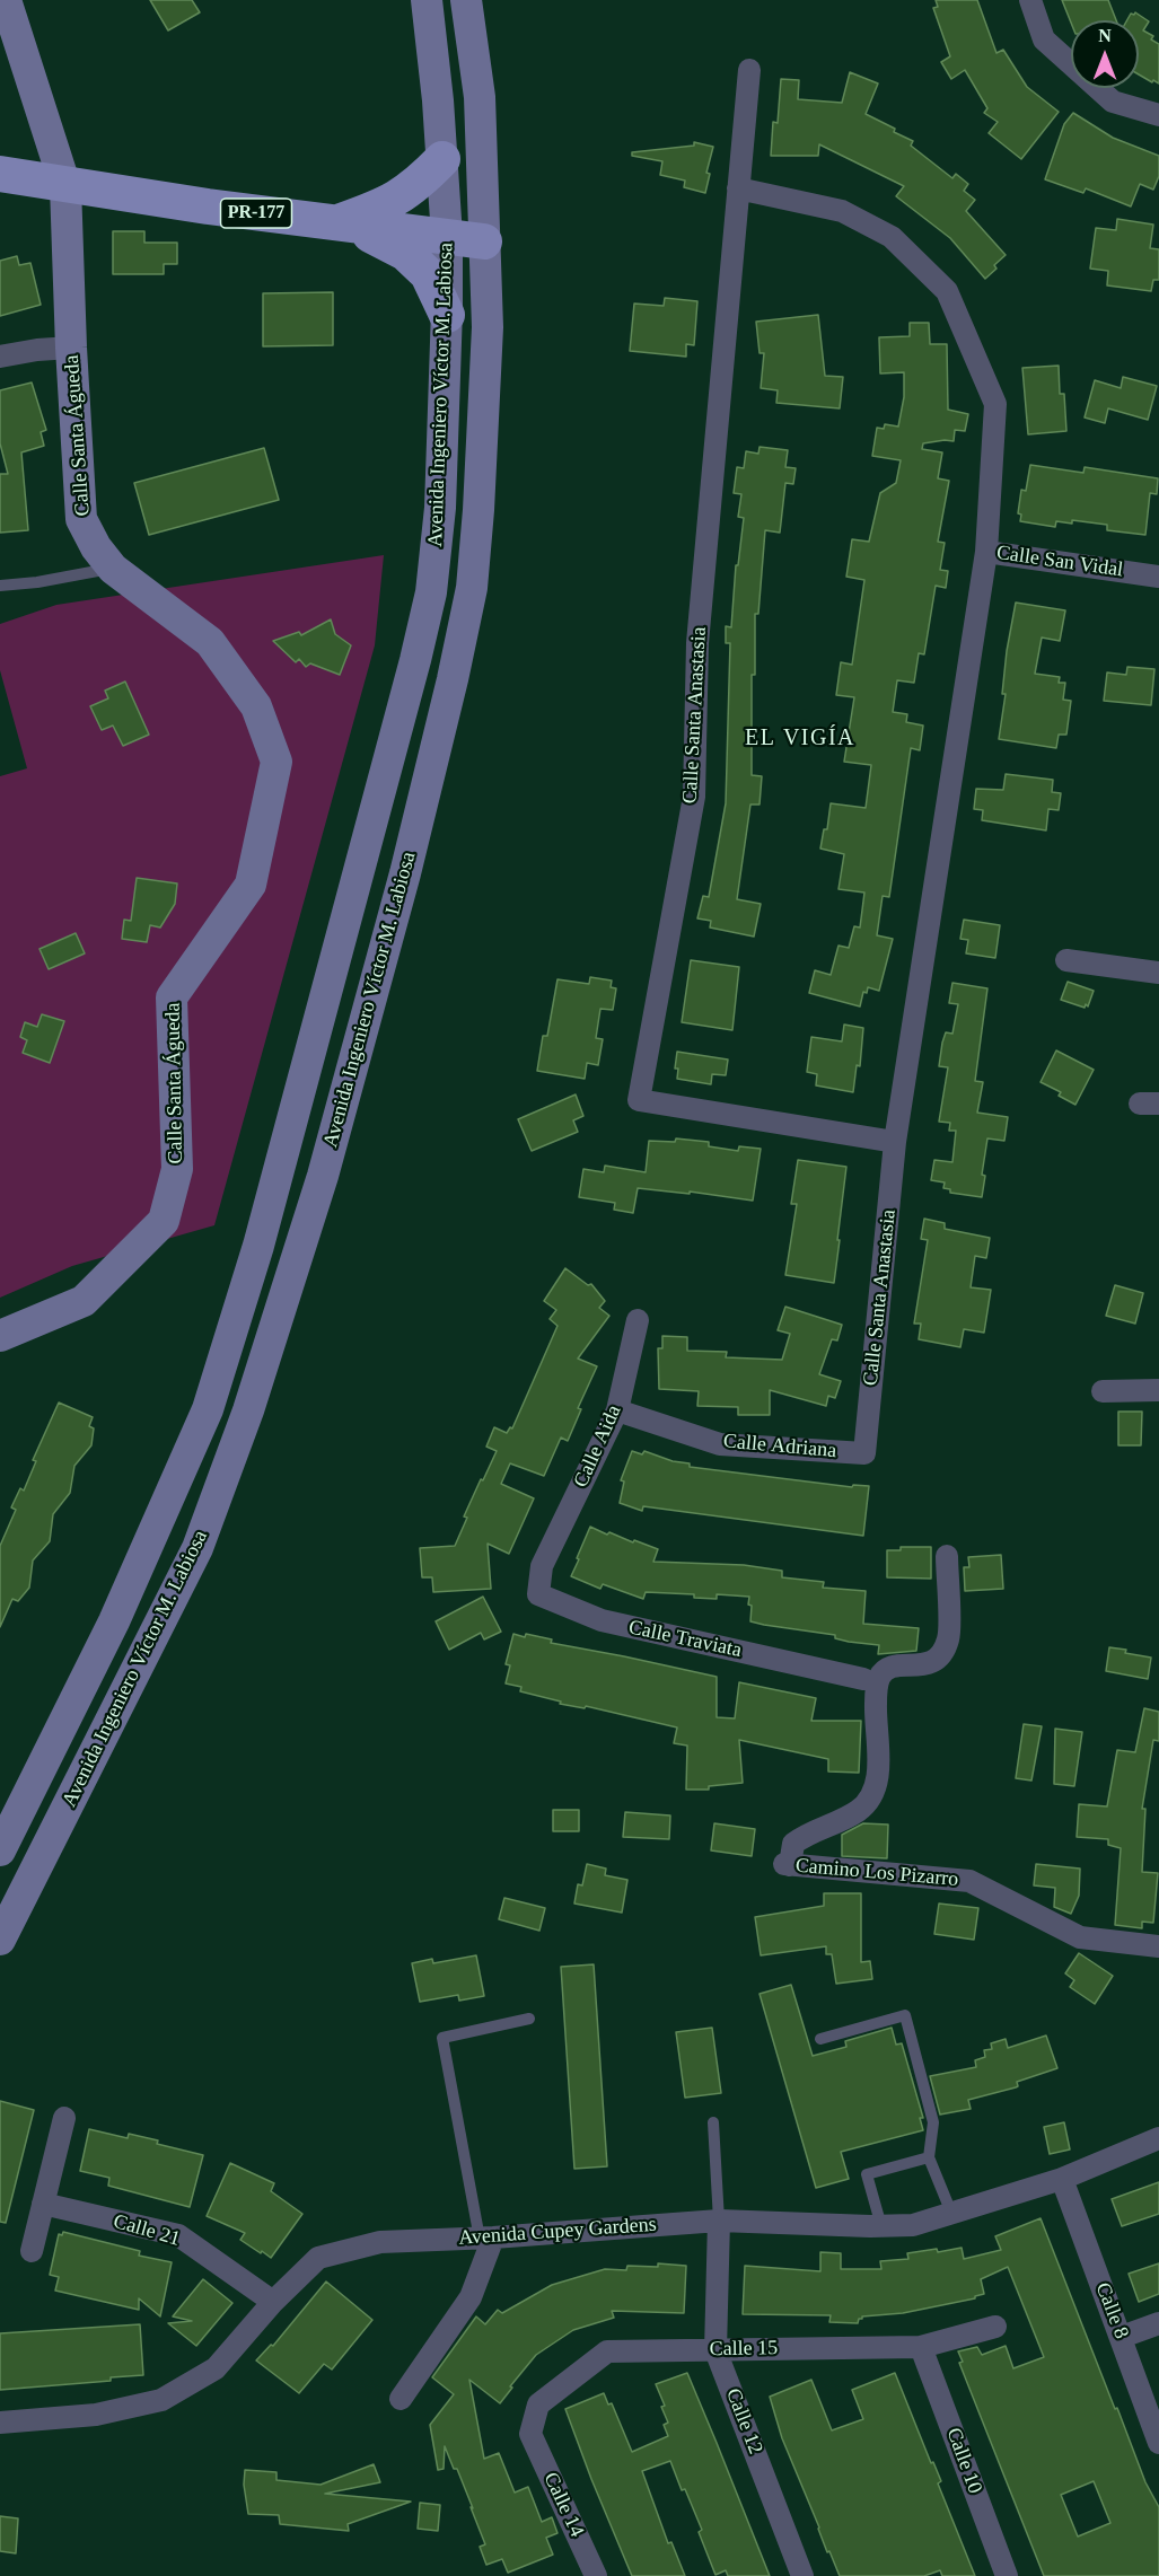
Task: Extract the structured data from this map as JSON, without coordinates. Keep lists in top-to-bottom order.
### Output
{
  "streets": {
    "main road": ["PR-177", "Avenida Ingeniero Víctor M. Labiosa", "Calle Santa Águeda"],
    "street": [
      "Calle San Vidal",
      "Calle Santa Anastasia",
      "Calle Aida",
      "Calle Adriana",
      "Calle Traviata",
      "Camino Los Pizarro",
      "Calle 21",
      "Avenida Cupey Gardens",
      "Calle 8",
      "Calle 15",
      "Calle 12",
      "Calle 10",
      "Calle 14"
    ]
  },
  "crossings": [
    ["PR-177", "Avenida Ingeniero Víctor M. Labiosa"],
    ["PR-177", "Calle Santa Águeda"],
    ["Calle San Vidal", "Calle Santa Anastasia"],
    ["Calle Santa Anastasia", "Calle Adriana"],
    ["Calle Aida", "Calle Adriana"],
    ["Calle Aida", "Calle Traviata"],
    ["Calle 21", "Avenida Cupey Gardens"],
    ["Avenida Cupey Gardens", "Calle 8"],
    ["Avenida Cupey Gardens", "Calle 12"],
    ["Calle 15", "Calle 12"],
    ["Calle 15", "Calle 10"],
    ["Calle 15", "Calle 14"]
  ],
  "districts": ["EL VIGÍA"],
  "north": "top"
}
